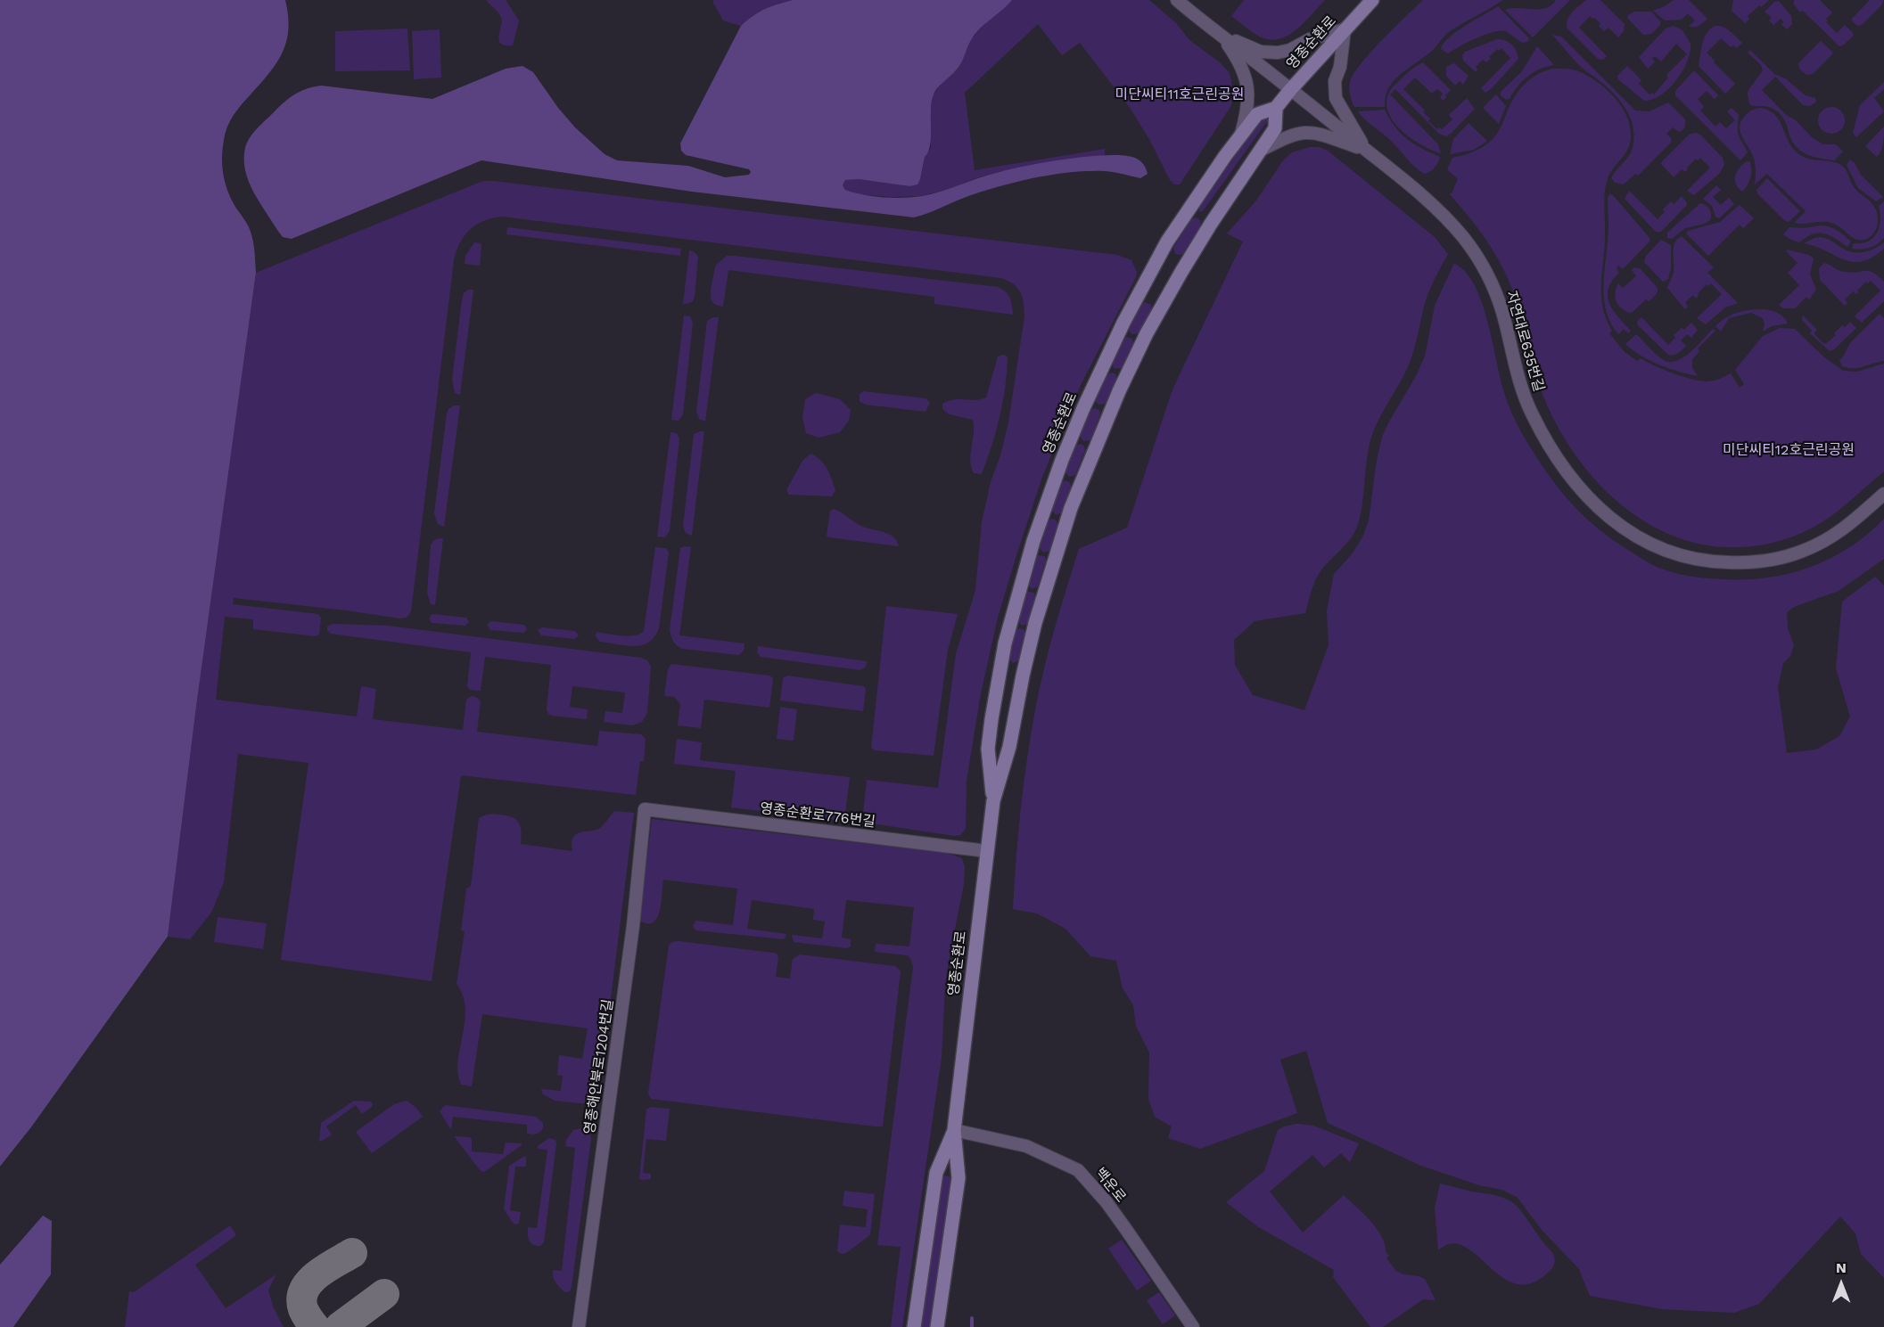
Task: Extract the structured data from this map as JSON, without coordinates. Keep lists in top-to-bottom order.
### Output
{
  "streets": {
    "main road": ["영종순환로"],
    "street": [
      "자연대로635번길",
      "영종순환로776번길",
      "영종해안북로1204번길",
      "백운로"
    ]
  },
  "crossings": [
    ["영종순환로", "자연대로635번길"],
    ["영종순환로", "영종순환로776번길"],
    ["영종순환로", "백운로"],
    ["영종순환로776번길", "영종해안북로1204번길"]
  ],
  "parks": ["미단씨티11호근린공원", "미단씨티12호근린공원"],
  "north": "top"
}
